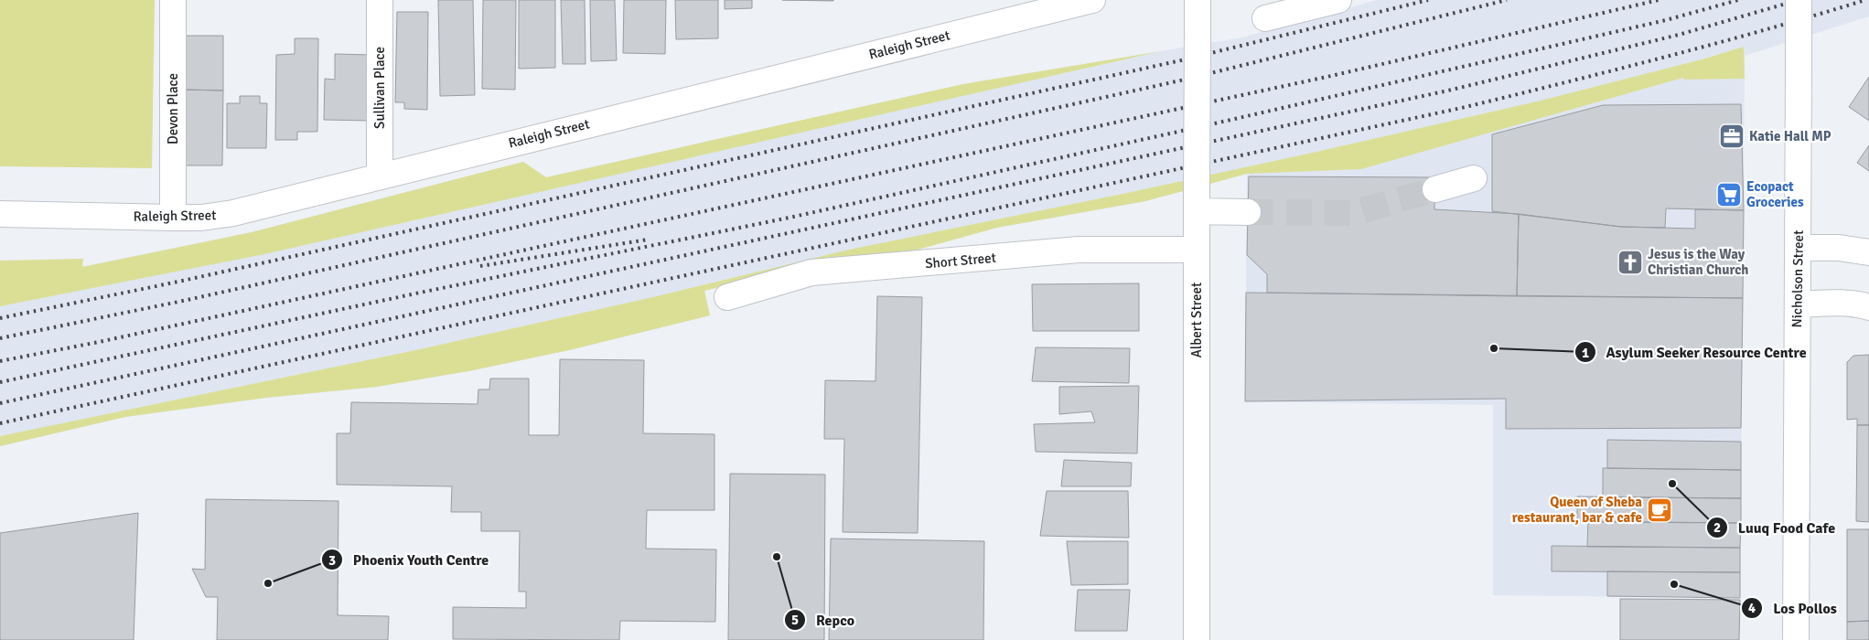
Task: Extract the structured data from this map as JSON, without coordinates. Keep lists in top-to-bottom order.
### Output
{
  "streets": {
    "street": [
      "Raleigh Street",
      "Sullivan Place",
      "Devon Place",
      "Short Street",
      "Nicholson Street",
      "Albert Street"
    ]
  },
  "crossings": [
    ["Raleigh Street", "Sullivan Place"],
    ["Raleigh Street", "Devon Place"],
    ["Short Street", "Albert Street"]
  ],
  "places": {
    "office": ["Katie Hall MP"],
    "supermarket": ["Ecopact Groceries"],
    "church": ["Jesus is the Way Christian Church"],
    "other": [
      "Asylum Seeker Resource Centre",
      "Luuq Food Cafe",
      "Repco",
      "Phoenix Youth Centre",
      "Los Pollos"
    ],
    "cafe": ["Queen of Sheba restaurant, bar & cafe"]
  }
}
